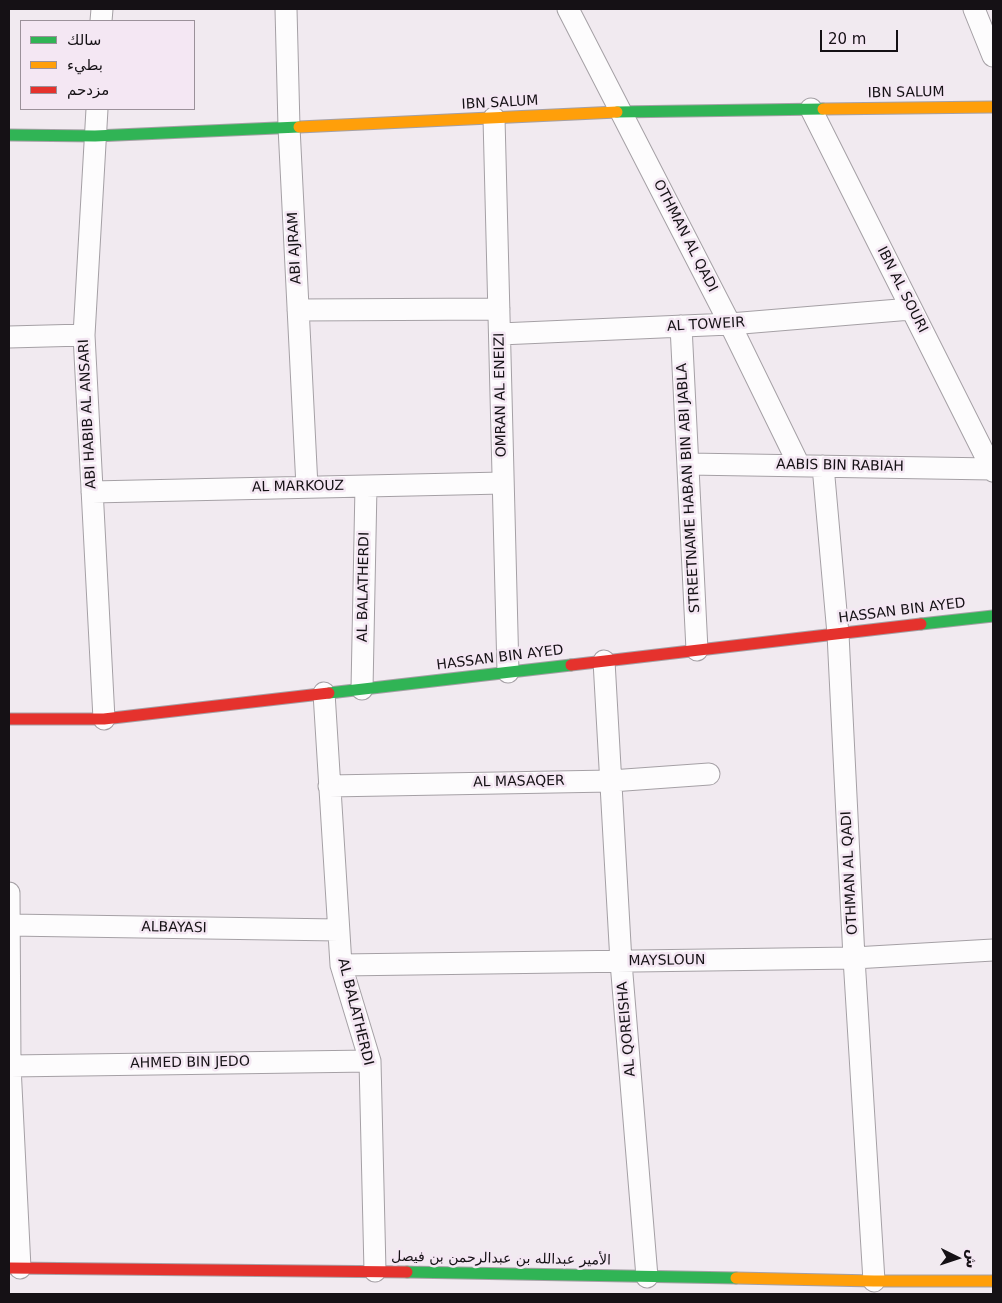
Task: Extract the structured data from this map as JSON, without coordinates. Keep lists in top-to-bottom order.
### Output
{
  "streets": {
    "street": [
      "IBN SALUM",
      "OTHMAN AL QADI",
      "ABI AJRAM",
      "IBN AL SOURI",
      "AL TOWEIR",
      "OMRAN AL ENEIZI",
      "ABI HABIB AL ANSARI",
      "AABIS BIN RABIAH",
      "AL MARKOUZ",
      "STREETNAME HABAN BIN ABI JABLA",
      "AL BALATHERDI",
      "HASSAN BIN AYED",
      "AL MASAQER",
      "ALBAYASI",
      "MAYSLOUN",
      "AL QOREISHA",
      "AHMED BIN JEDO",
      "الأمير عبدالله بن عبدالرحمن بن فيصل"
    ]
  },
  "crossings": [
    ["IBN SALUM", "OTHMAN AL QADI"],
    ["IBN SALUM", "ABI AJRAM"],
    ["IBN SALUM", "IBN AL SOURI"],
    ["IBN SALUM", "OMRAN AL ENEIZI"],
    ["IBN SALUM", "ABI HABIB AL ANSARI"],
    ["OTHMAN AL QADI", "AL TOWEIR"],
    ["OTHMAN AL QADI", "AABIS BIN RABIAH"],
    ["OTHMAN AL QADI", "HASSAN BIN AYED"],
    ["OTHMAN AL QADI", "MAYSLOUN"],
    ["OTHMAN AL QADI", "الأمير عبدالله بن عبدالرحمن بن فيصل"],
    ["ABI AJRAM", "AL MARKOUZ"],
    ["IBN AL SOURI", "AL TOWEIR"],
    ["IBN AL SOURI", "AABIS BIN RABIAH"],
    ["AL TOWEIR", "OMRAN AL ENEIZI"],
    ["AL TOWEIR", "STREETNAME HABAN BIN ABI JABLA"],
    ["OMRAN AL ENEIZI", "AL MARKOUZ"],
    ["OMRAN AL ENEIZI", "HASSAN BIN AYED"],
    ["ABI HABIB AL ANSARI", "AL MARKOUZ"],
    ["ABI HABIB AL ANSARI", "HASSAN BIN AYED"],
    ["AABIS BIN RABIAH", "STREETNAME HABAN BIN ABI JABLA"],
    ["AL MARKOUZ", "AL BALATHERDI"],
    ["STREETNAME HABAN BIN ABI JABLA", "HASSAN BIN AYED"],
    ["AL BALATHERDI", "HASSAN BIN AYED"],
    ["AL BALATHERDI", "AL MASAQER"],
    ["AL BALATHERDI", "ALBAYASI"],
    ["AL BALATHERDI", "MAYSLOUN"],
    ["AL BALATHERDI", "AHMED BIN JEDO"],
    ["AL BALATHERDI", "الأمير عبدالله بن عبدالرحمن بن فيصل"],
    ["HASSAN BIN AYED", "AL QOREISHA"],
    ["AL MASAQER", "AL QOREISHA"],
    ["MAYSLOUN", "AL QOREISHA"],
    ["AL QOREISHA", "الأمير عبدالله بن عبدالرحمن بن فيصل"]
  ],
  "legend": ["سالك", "بطيء", "مزدحم"],
  "scale_bar": "20 m",
  "north": "right"
}
